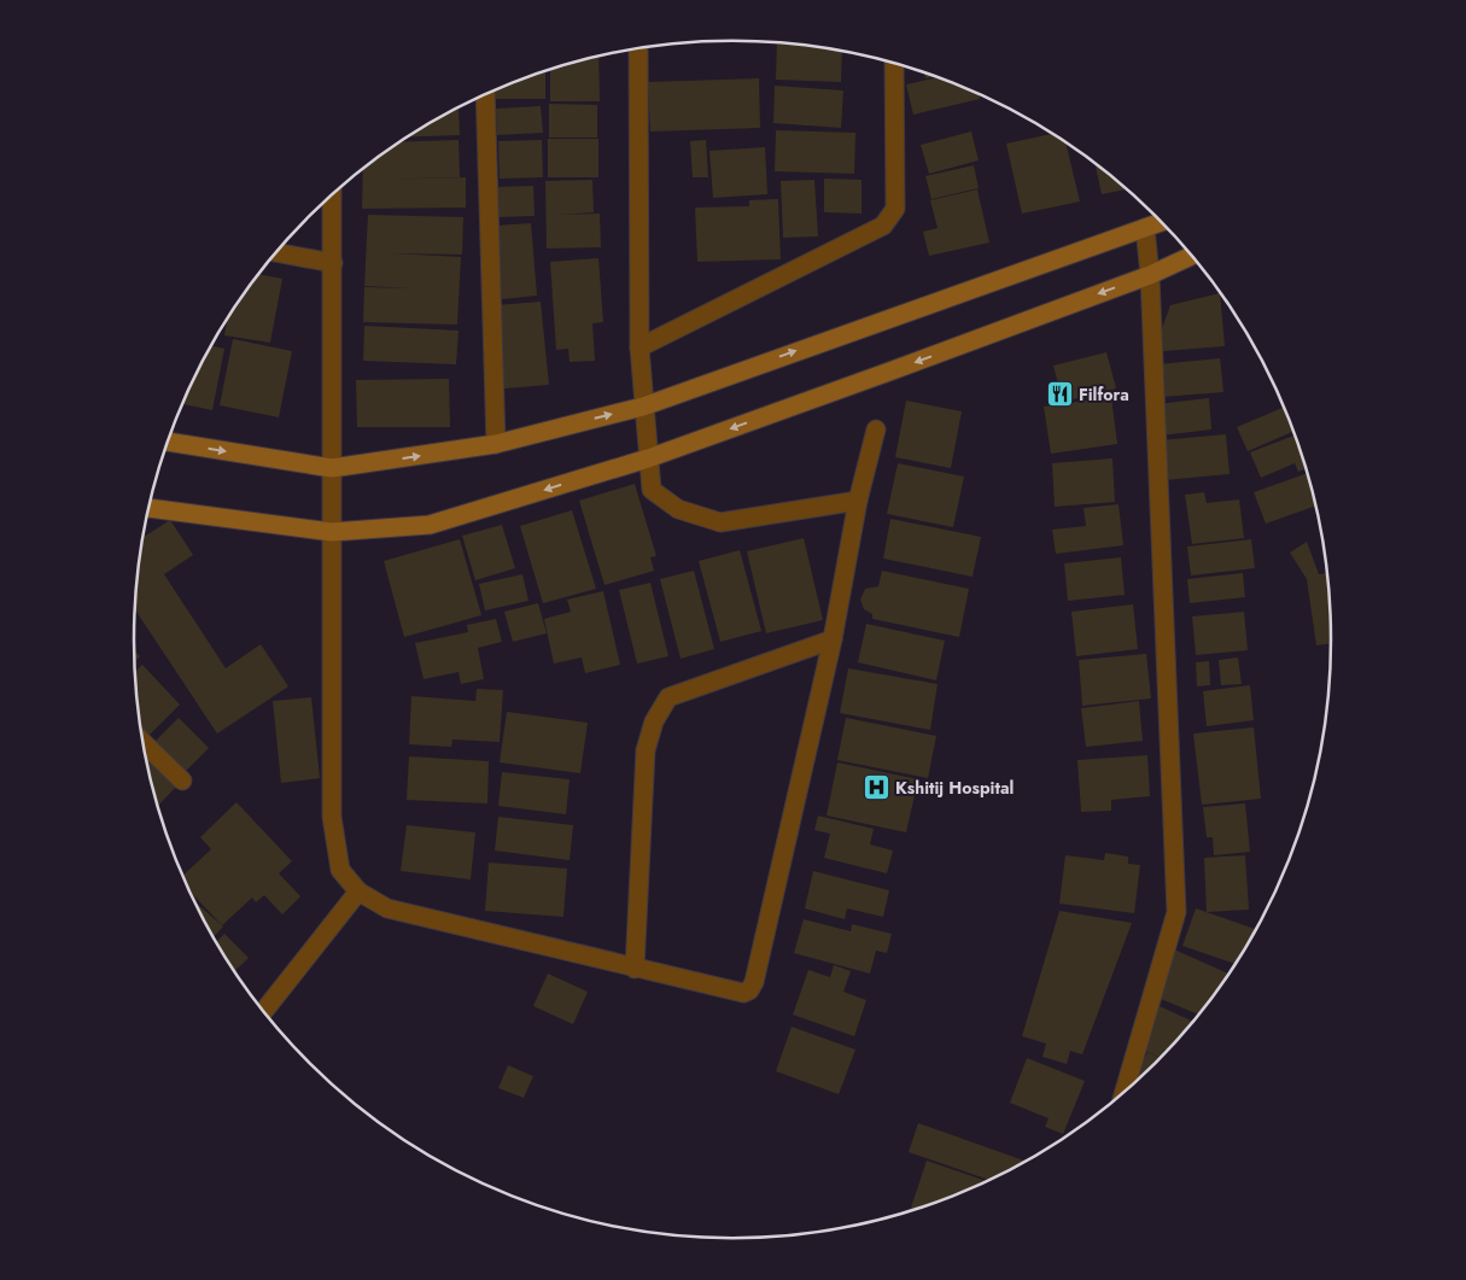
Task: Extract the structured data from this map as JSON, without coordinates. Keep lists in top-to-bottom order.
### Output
{
  "places": {
    "restaurant": ["Filfora"],
    "hospital": ["Kshitij Hospital"]
  }
}
